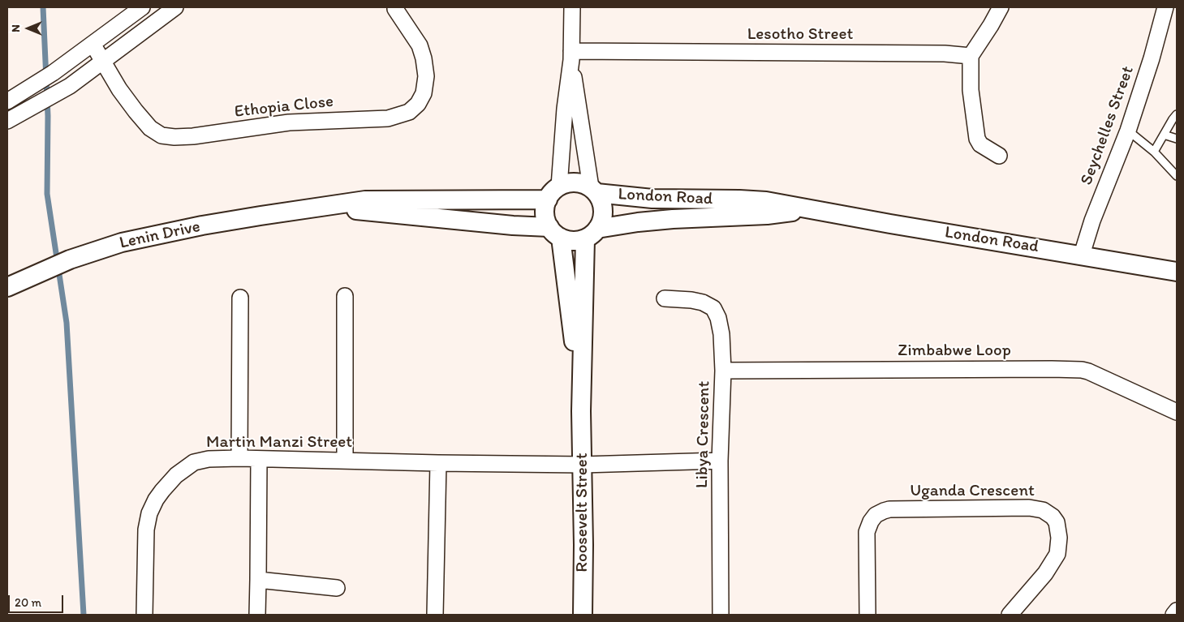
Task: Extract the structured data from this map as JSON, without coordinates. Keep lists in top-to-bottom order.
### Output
{
  "streets": {
    "street": [
      "Lesotho Street",
      "Ethopia Close",
      "Seychelles Street",
      "London Road",
      "Lenin Drive",
      "Zimbabwe Loop",
      "Libya Crescent",
      "Martin Manzi Street",
      "Uganda Crescent",
      "Roosevelt Street"
    ]
  },
  "crossings": [
    ["Seychelles Street", "London Road"],
    ["London Road", "Roosevelt Street"],
    ["Zimbabwe Loop", "Libya Crescent"],
    ["Libya Crescent", "Martin Manzi Street"],
    ["Martin Manzi Street", "Roosevelt Street"]
  ],
  "scale_bar": "20 m",
  "north": "left"
}
